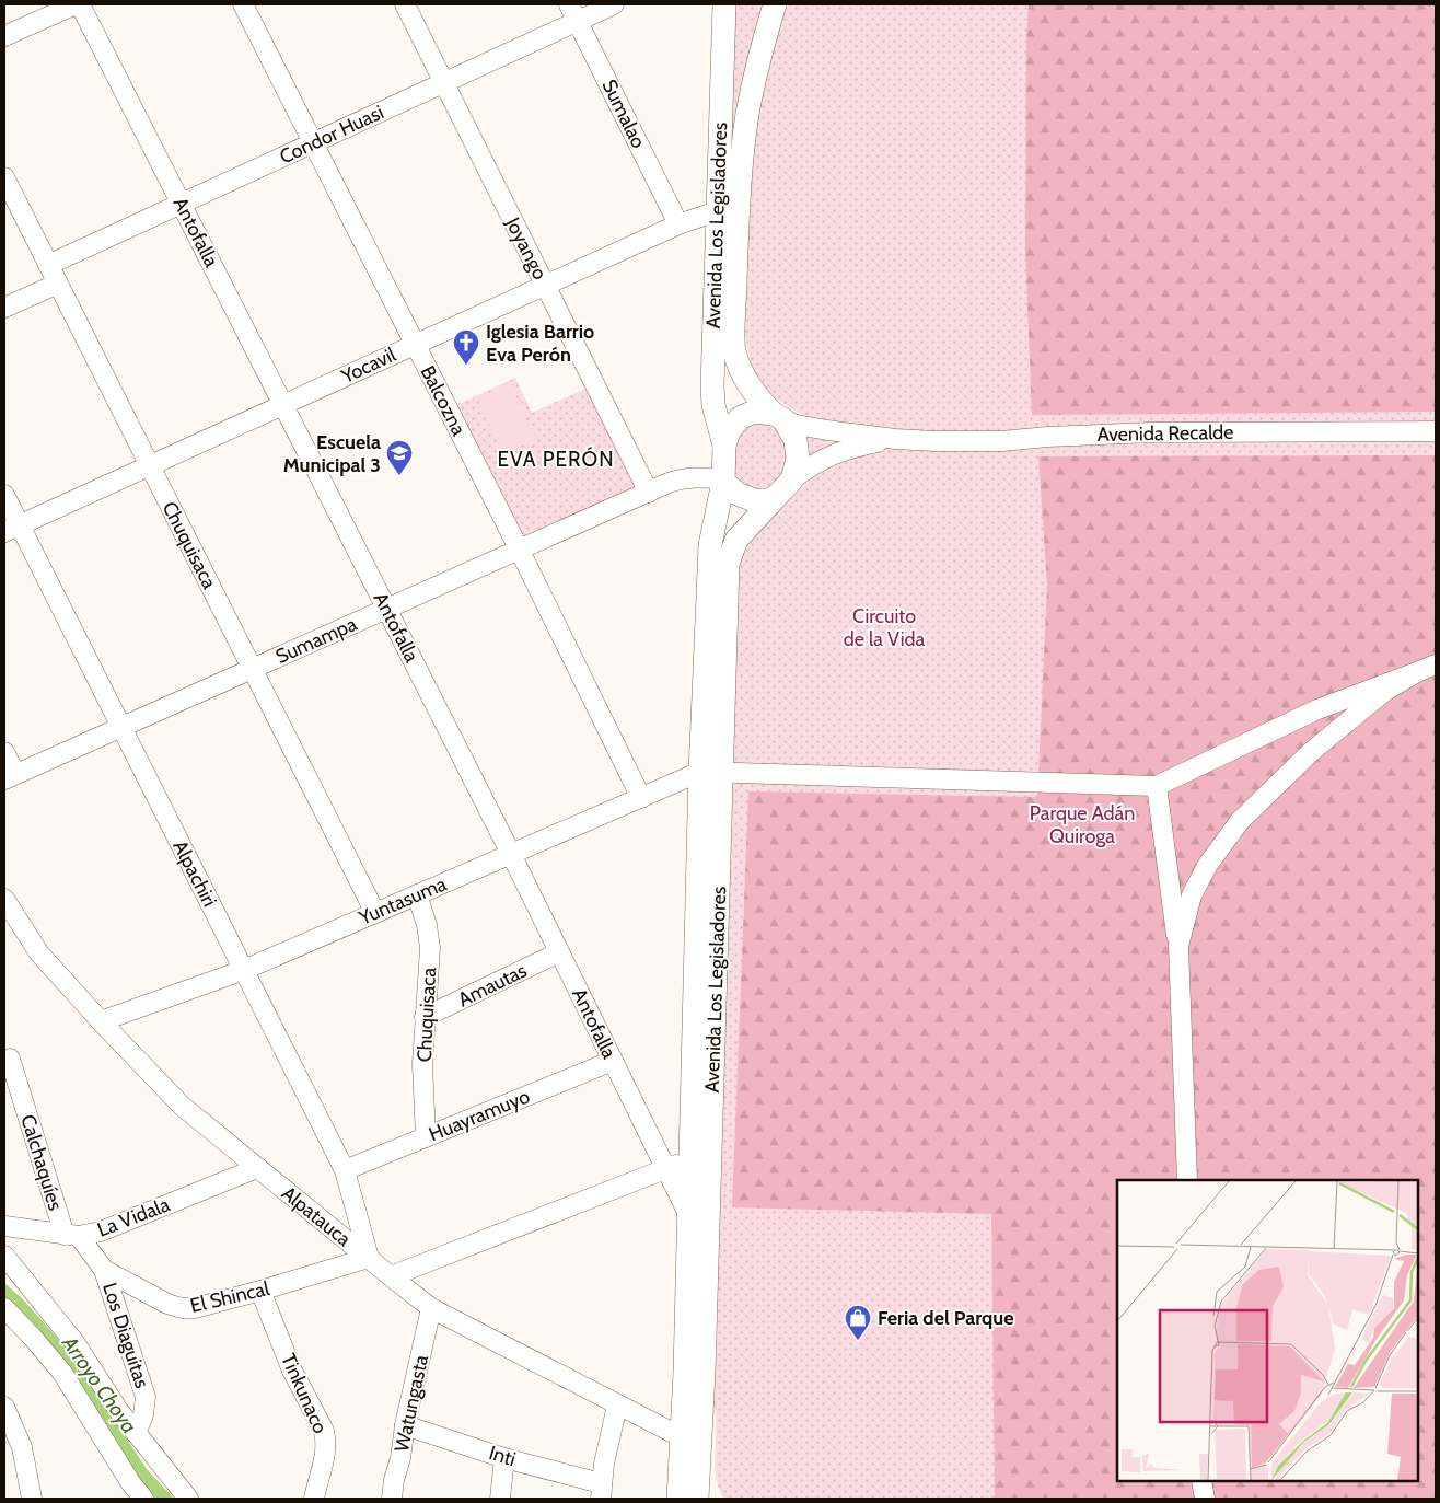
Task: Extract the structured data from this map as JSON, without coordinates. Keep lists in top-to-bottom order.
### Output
{
  "streets": {
    "main road": ["Avenida Los Legisladores"],
    "street": [
      "Sumalao",
      "Condor Huasi",
      "Antofalla",
      "Joyango",
      "Yocavil",
      "Balcozna",
      "Avenida Recalde",
      "Chuquisaca",
      "Sumampa",
      "Alpachiri",
      "Yuntasuma",
      "Amautas",
      "Huayramuyo",
      "Calchaquíes",
      "Alpatauca",
      "La Vidala",
      "El Shincal",
      "Los Diaguitas",
      "Tinkunaco",
      "Watungasta",
      "Inti"
    ]
  },
  "crossings": [
    ["Sumalao", "Condor Huasi"],
    ["Sumalao", "Yocavil"],
    ["Condor Huasi", "Antofalla"],
    ["Condor Huasi", "Joyango"],
    ["Condor Huasi", "Balcozna"],
    ["Condor Huasi", "Chuquisaca"],
    ["Avenida Los Legisladores", "Antofalla"],
    ["Avenida Los Legisladores", "Yocavil"],
    ["Avenida Los Legisladores", "Avenida Recalde"],
    ["Avenida Los Legisladores", "Sumampa"],
    ["Avenida Los Legisladores", "Yuntasuma"],
    ["Avenida Los Legisladores", "Alpatauca"],
    ["Antofalla", "Yocavil"],
    ["Antofalla", "Sumampa"],
    ["Antofalla", "Yuntasuma"],
    ["Antofalla", "Amautas"],
    ["Antofalla", "Huayramuyo"],
    ["Joyango", "Yocavil"],
    ["Joyango", "Sumampa"],
    ["Yocavil", "Balcozna"],
    ["Yocavil", "Chuquisaca"],
    ["Yocavil", "Alpachiri"],
    ["Balcozna", "Sumampa"],
    ["Balcozna", "Yuntasuma"],
    ["Avenida Recalde", "Sumampa"],
    ["Chuquisaca", "Sumampa"],
    ["Chuquisaca", "Yuntasuma"],
    ["Chuquisaca", "Amautas"],
    ["Chuquisaca", "Huayramuyo"],
    ["Sumampa", "Alpachiri"],
    ["Alpachiri", "Yuntasuma"],
    ["Alpachiri", "Huayramuyo"],
    ["Alpachiri", "Alpatauca"],
    ["Alpachiri", "El Shincal"],
    ["Yuntasuma", "Alpatauca"],
    ["Calchaquíes", "La Vidala"],
    ["Calchaquíes", "El Shincal"],
    ["Alpatauca", "La Vidala"],
    ["Alpatauca", "El Shincal"],
    ["Alpatauca", "Watungasta"],
    ["La Vidala", "El Shincal"],
    ["El Shincal", "Los Diaguitas"],
    ["El Shincal", "Tinkunaco"],
    ["Watungasta", "Inti"]
  ],
  "districts": ["EVA PERÓN"],
  "water": ["Arroyo Choya"],
  "parks": ["Circuito de la Vida", "Parque Adán Quiroga"],
  "places": {
    "church": ["Iglesia Barrio Eva Perón"],
    "school or university": ["Escuela Municipal 3"],
    "shop": ["Feria del Parque"]
  }
}
